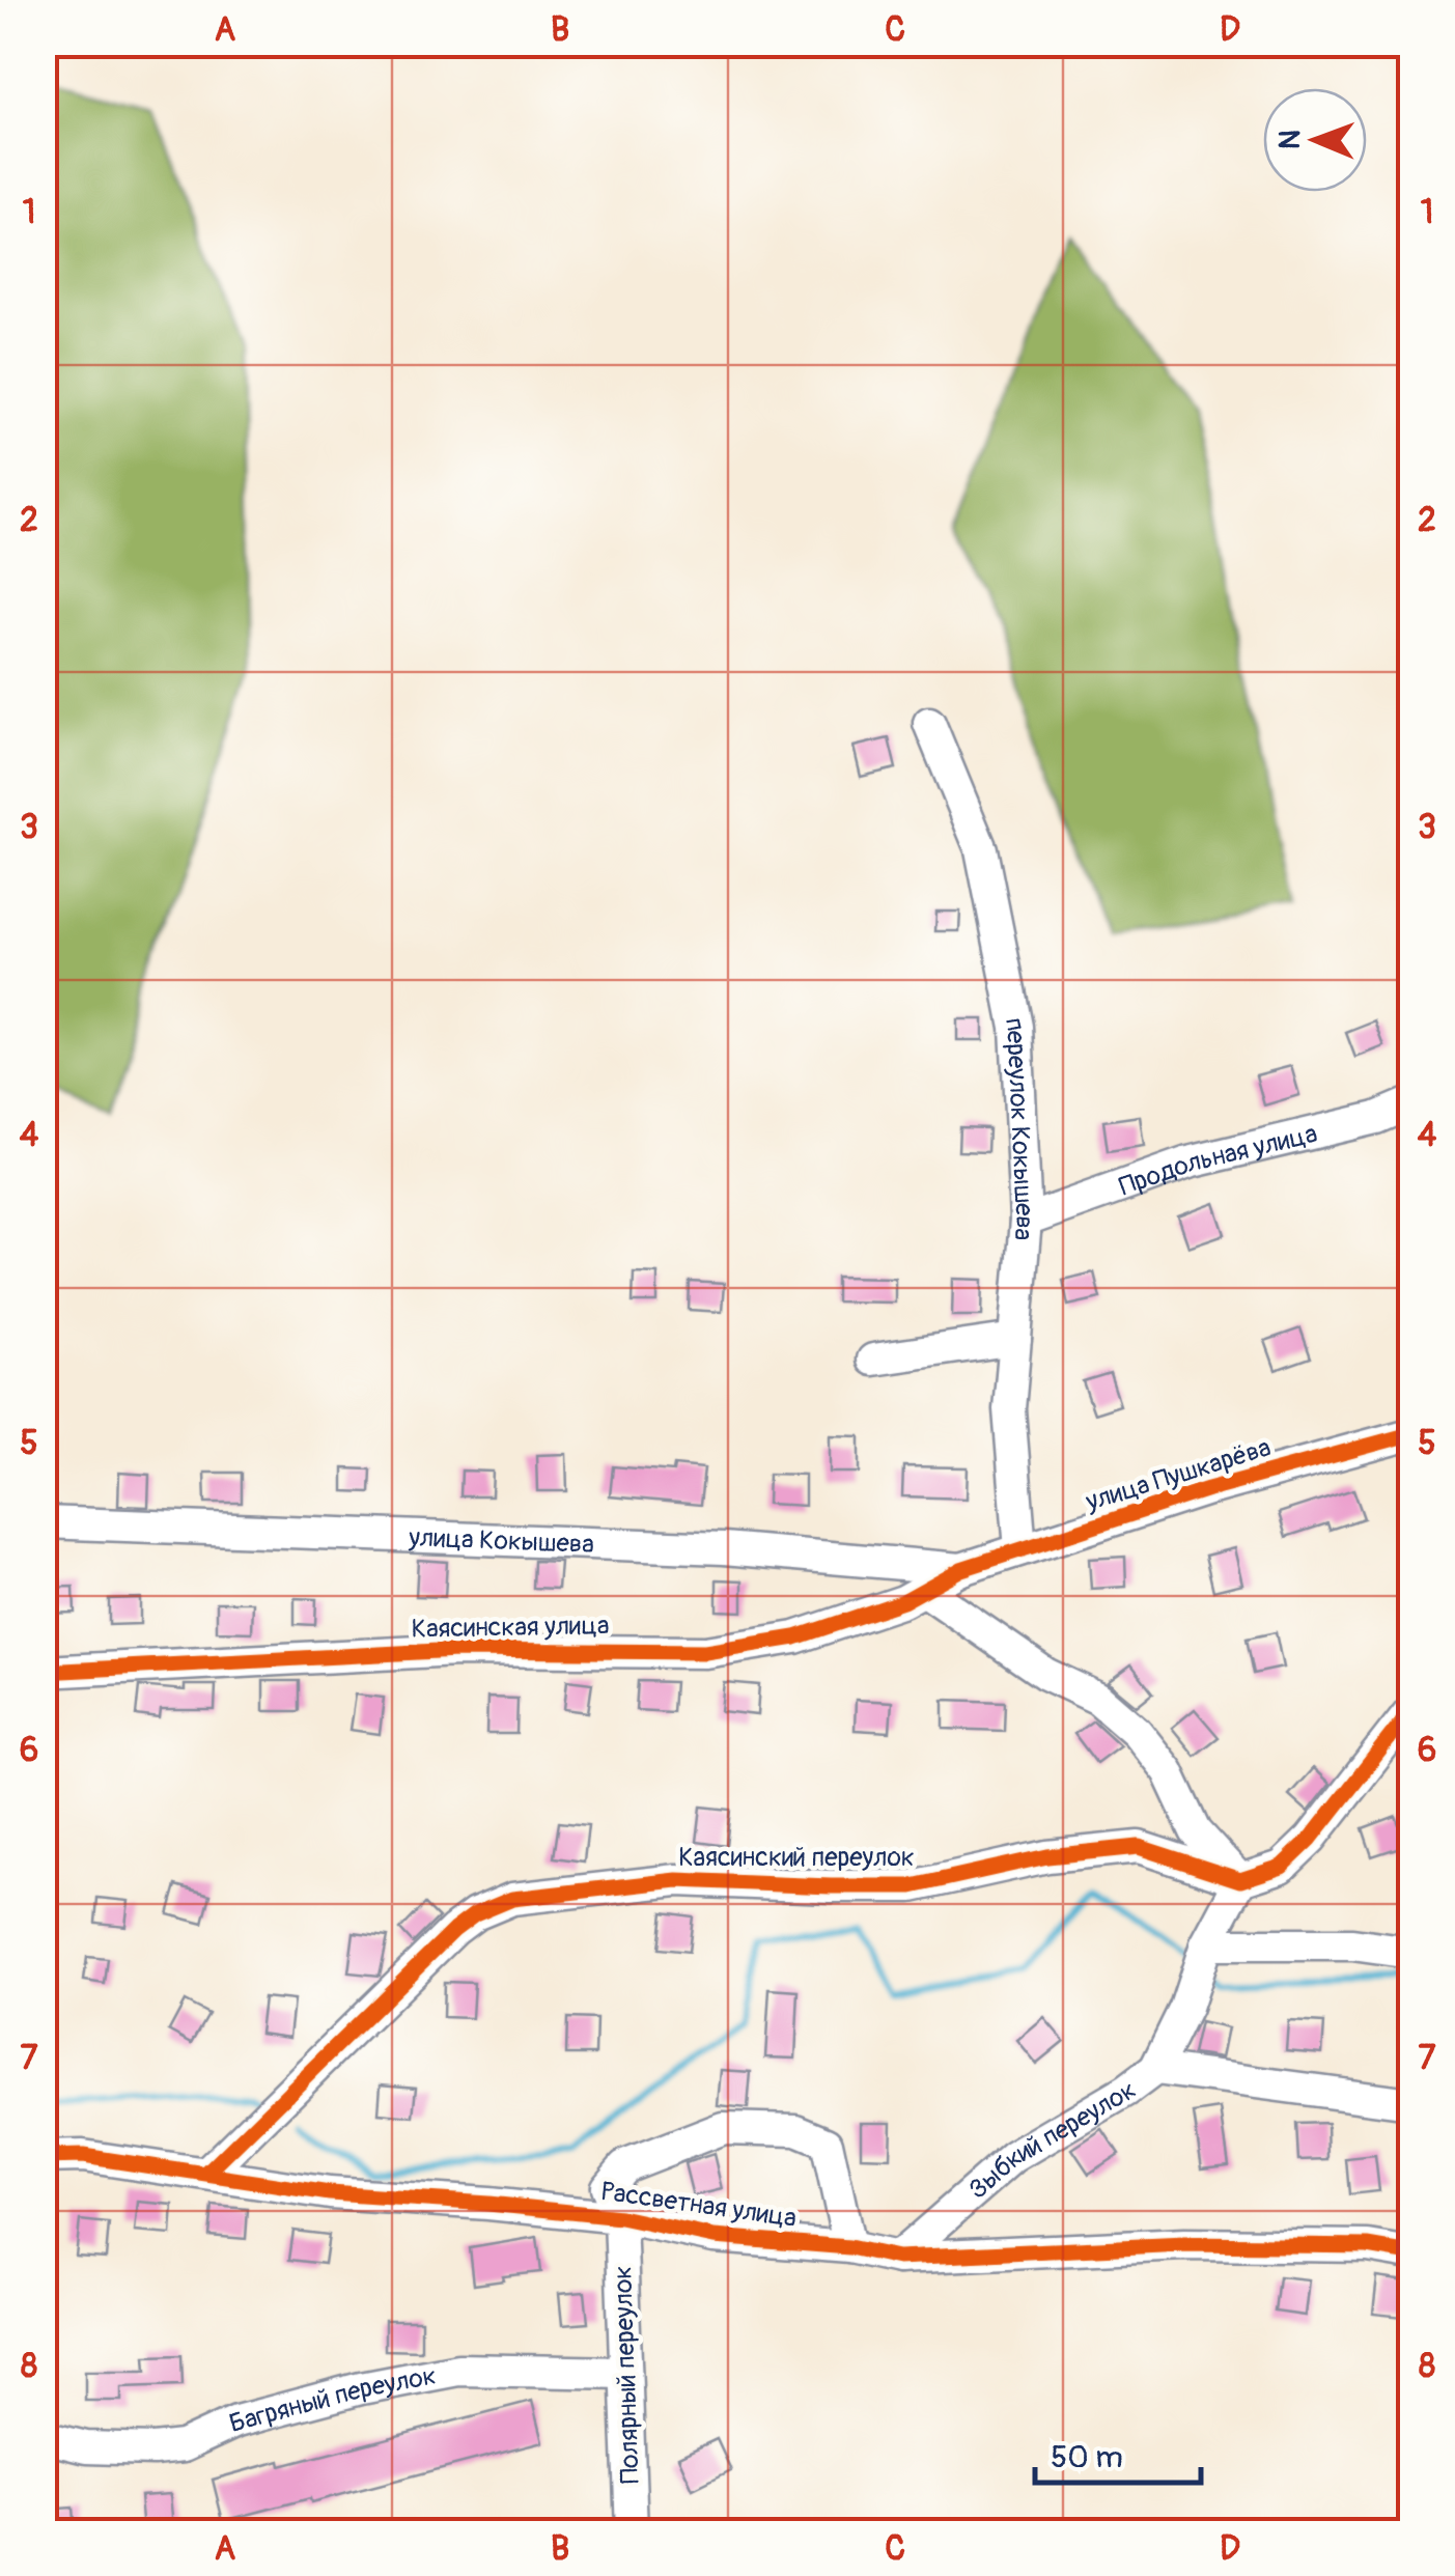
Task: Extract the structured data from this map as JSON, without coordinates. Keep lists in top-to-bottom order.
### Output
{
  "streets": {
    "street": [
      "переулок Кокышева",
      "Продольная улица",
      "улица Пушкарёва",
      "улица Кокышева",
      "Каясинская улица",
      "Каясинский переулок",
      "Зыбкий переулок",
      "Рассветная улица",
      "Полярный переулок",
      "Багряный переулок"
    ]
  },
  "crossings": [
    ["переулок Кокышева", "Продольная улица"],
    ["переулок Кокышева", "улица Пушкарёва"],
    ["улица Пушкарёва", "улица Кокышева"],
    ["улица Пушкарёва", "Каясинская улица"],
    ["улица Кокышева", "Каясинская улица"],
    ["Каясинский переулок", "Рассветная улица"],
    ["Зыбкий переулок", "Рассветная улица"],
    ["Рассветная улица", "Полярный переулок"],
    ["Полярный переулок", "Багряный переулок"]
  ],
  "scale_bar": "50 m",
  "north": "left",
  "grid": {
    "columns": [
      "A",
      "B",
      "C",
      "D"
    ],
    "rows": [
      "1",
      "2",
      "3",
      "4",
      "5",
      "6",
      "7",
      "8"
    ]
  }
}
